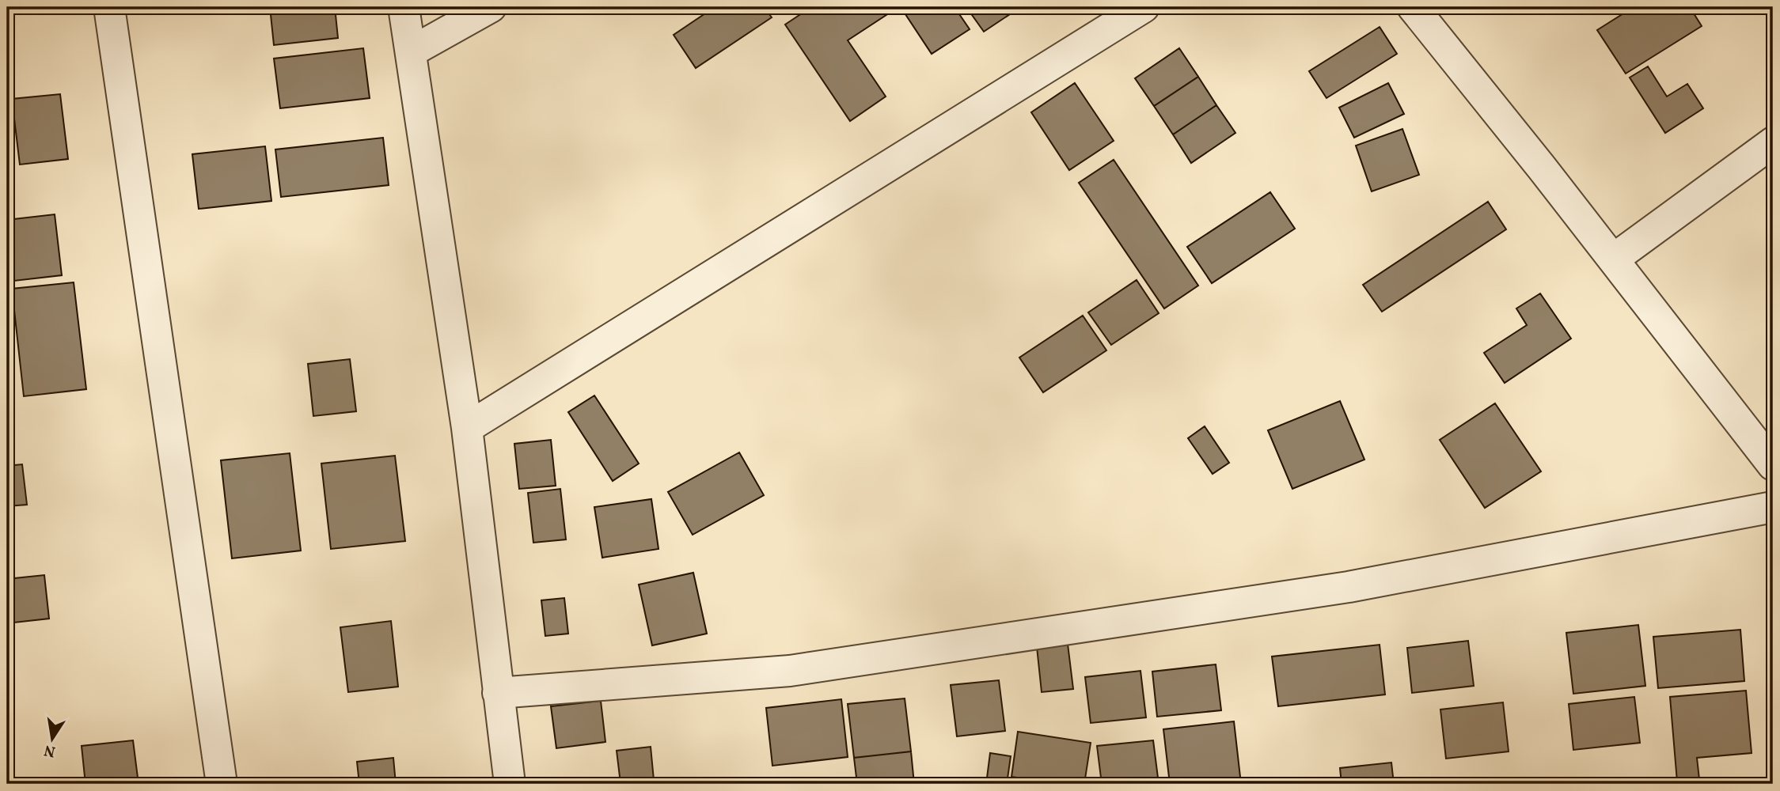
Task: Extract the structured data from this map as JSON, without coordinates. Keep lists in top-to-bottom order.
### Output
{
  "north": "bottom"
}
